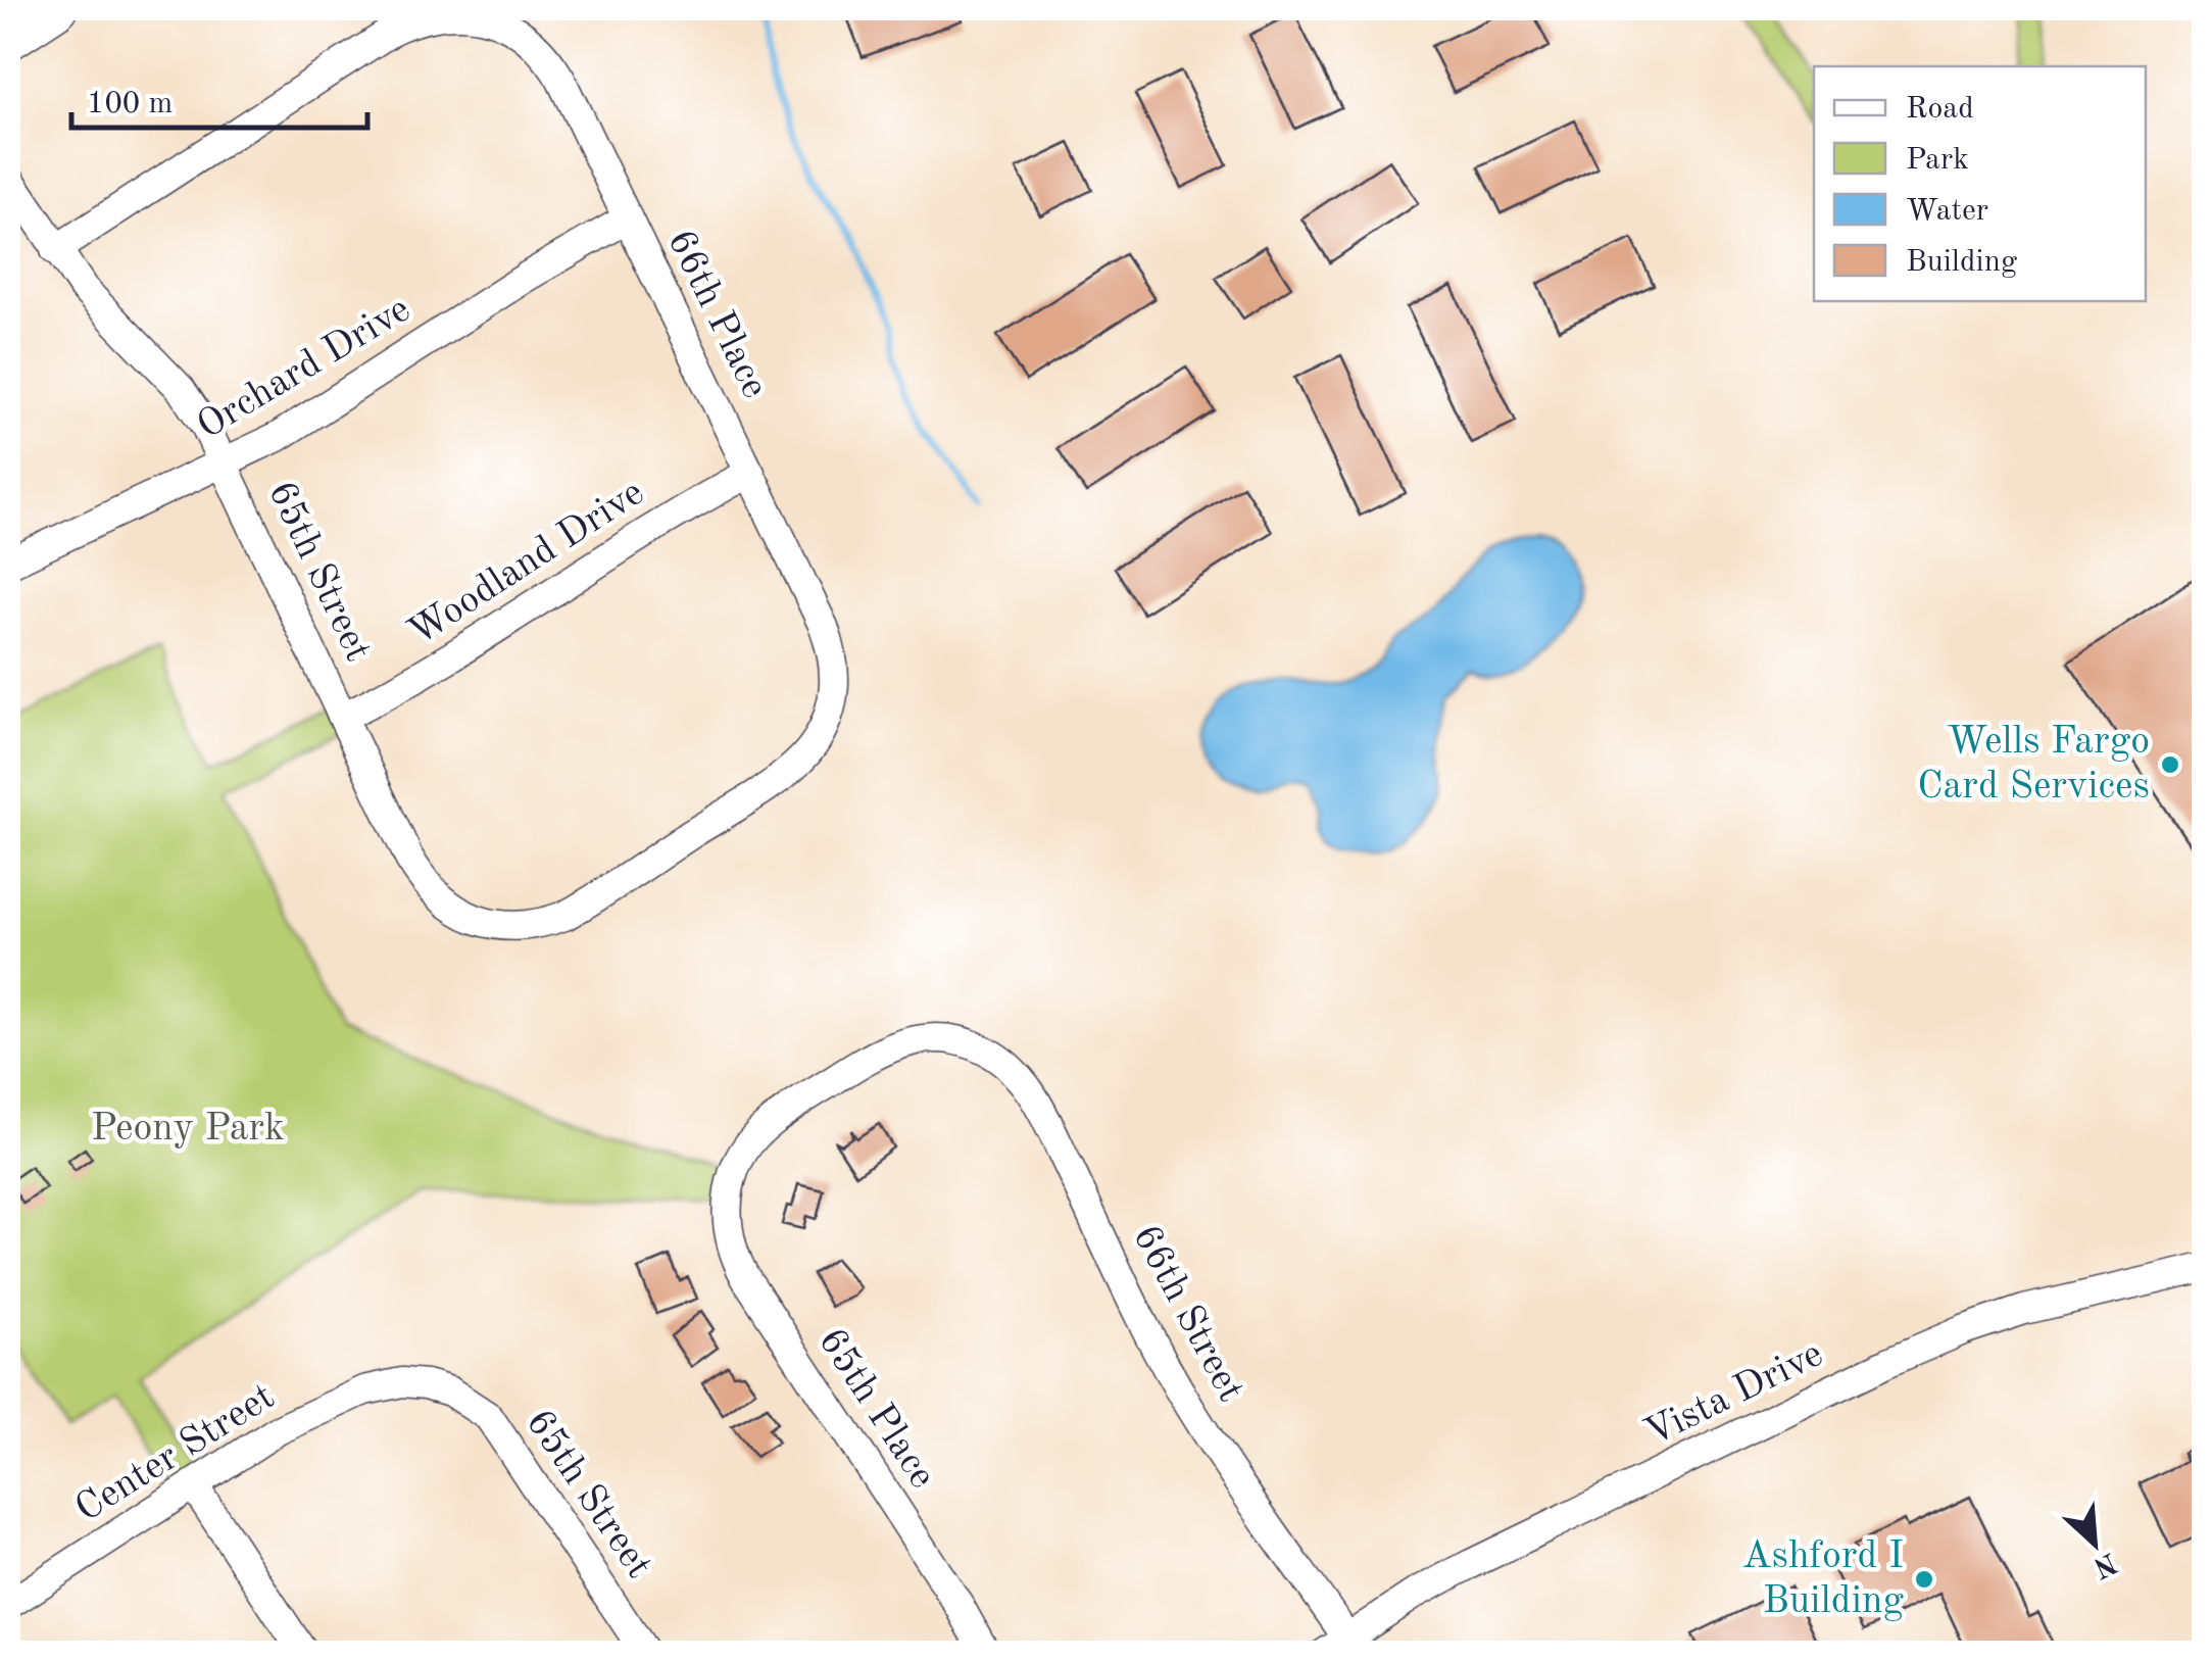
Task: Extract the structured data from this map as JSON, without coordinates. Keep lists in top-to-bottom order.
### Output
{
  "streets": {
    "street": [
      "66th Place",
      "Orchard Drive",
      "Woodland Drive",
      "65th Street",
      "66th Street",
      "Vista Drive",
      "65th Place",
      "Center Street"
    ]
  },
  "crossings": [
    ["66th Place", "Orchard Drive"],
    ["66th Place", "Woodland Drive"],
    ["66th Place", "65th Street"],
    ["Orchard Drive", "65th Street"],
    ["Woodland Drive", "65th Street"],
    ["65th Street", "Center Street"],
    ["66th Street", "Vista Drive"],
    ["66th Street", "65th Place"]
  ],
  "parks": ["Peony Park"],
  "places": ["Wells Fargo Card Services", "Ashford I Building"],
  "legend": [
    "Road",
    "Park",
    "Water",
    "Building"
  ],
  "scale_bar": "100 m",
  "north": "bottom right"
}
